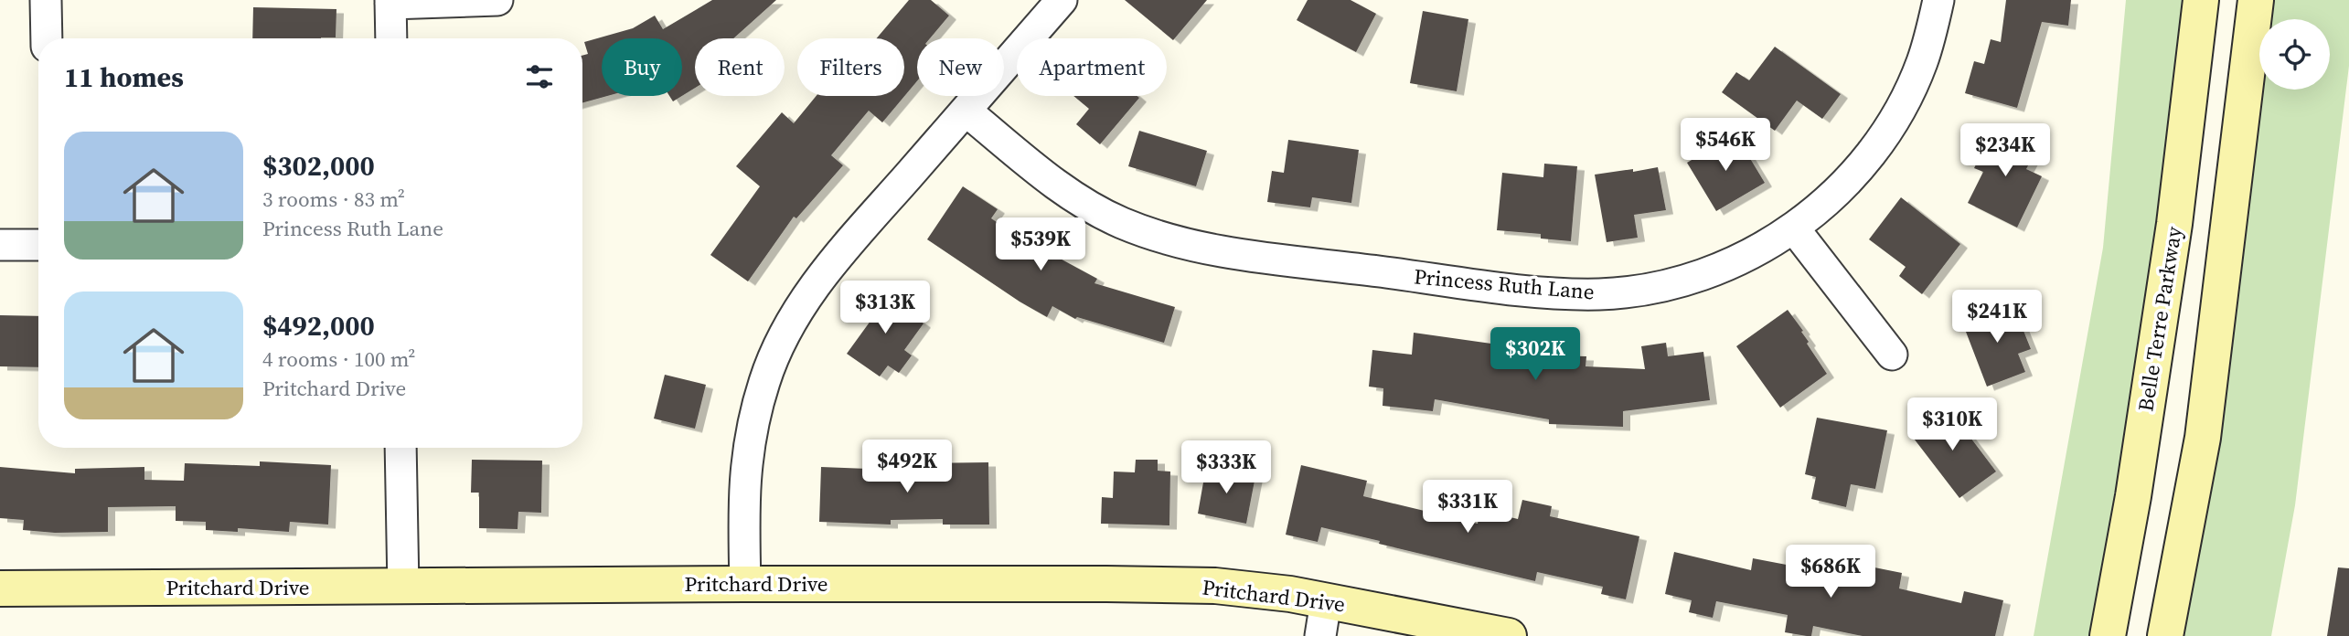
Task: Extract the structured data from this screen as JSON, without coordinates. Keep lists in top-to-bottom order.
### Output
{
  "streets": {
    "street": ["Princess Ruth Lane", "Belle Terre Parkway", "Pritchard Drive"]
  },
  "page": {
    "chip": [
      "Buy",
      "Rent",
      "Filters",
      "New",
      "Apartment"
    ],
    "heading": "11 homes",
    "list": [
      {
        "name": "$302,000",
        "note": "3 rooms · 83 m² · Princess Ruth Lane"
      },
      {
        "name": "$492,000",
        "note": "4 rooms · 100 m² · Pritchard Drive"
      }
    ],
    "price": [
      "$546K",
      "$234K",
      "$539K",
      "$313K",
      "$241K",
      "$302K",
      "$310K",
      "$492K",
      "$333K",
      "$331K",
      "$686K"
    ]
  }
}
